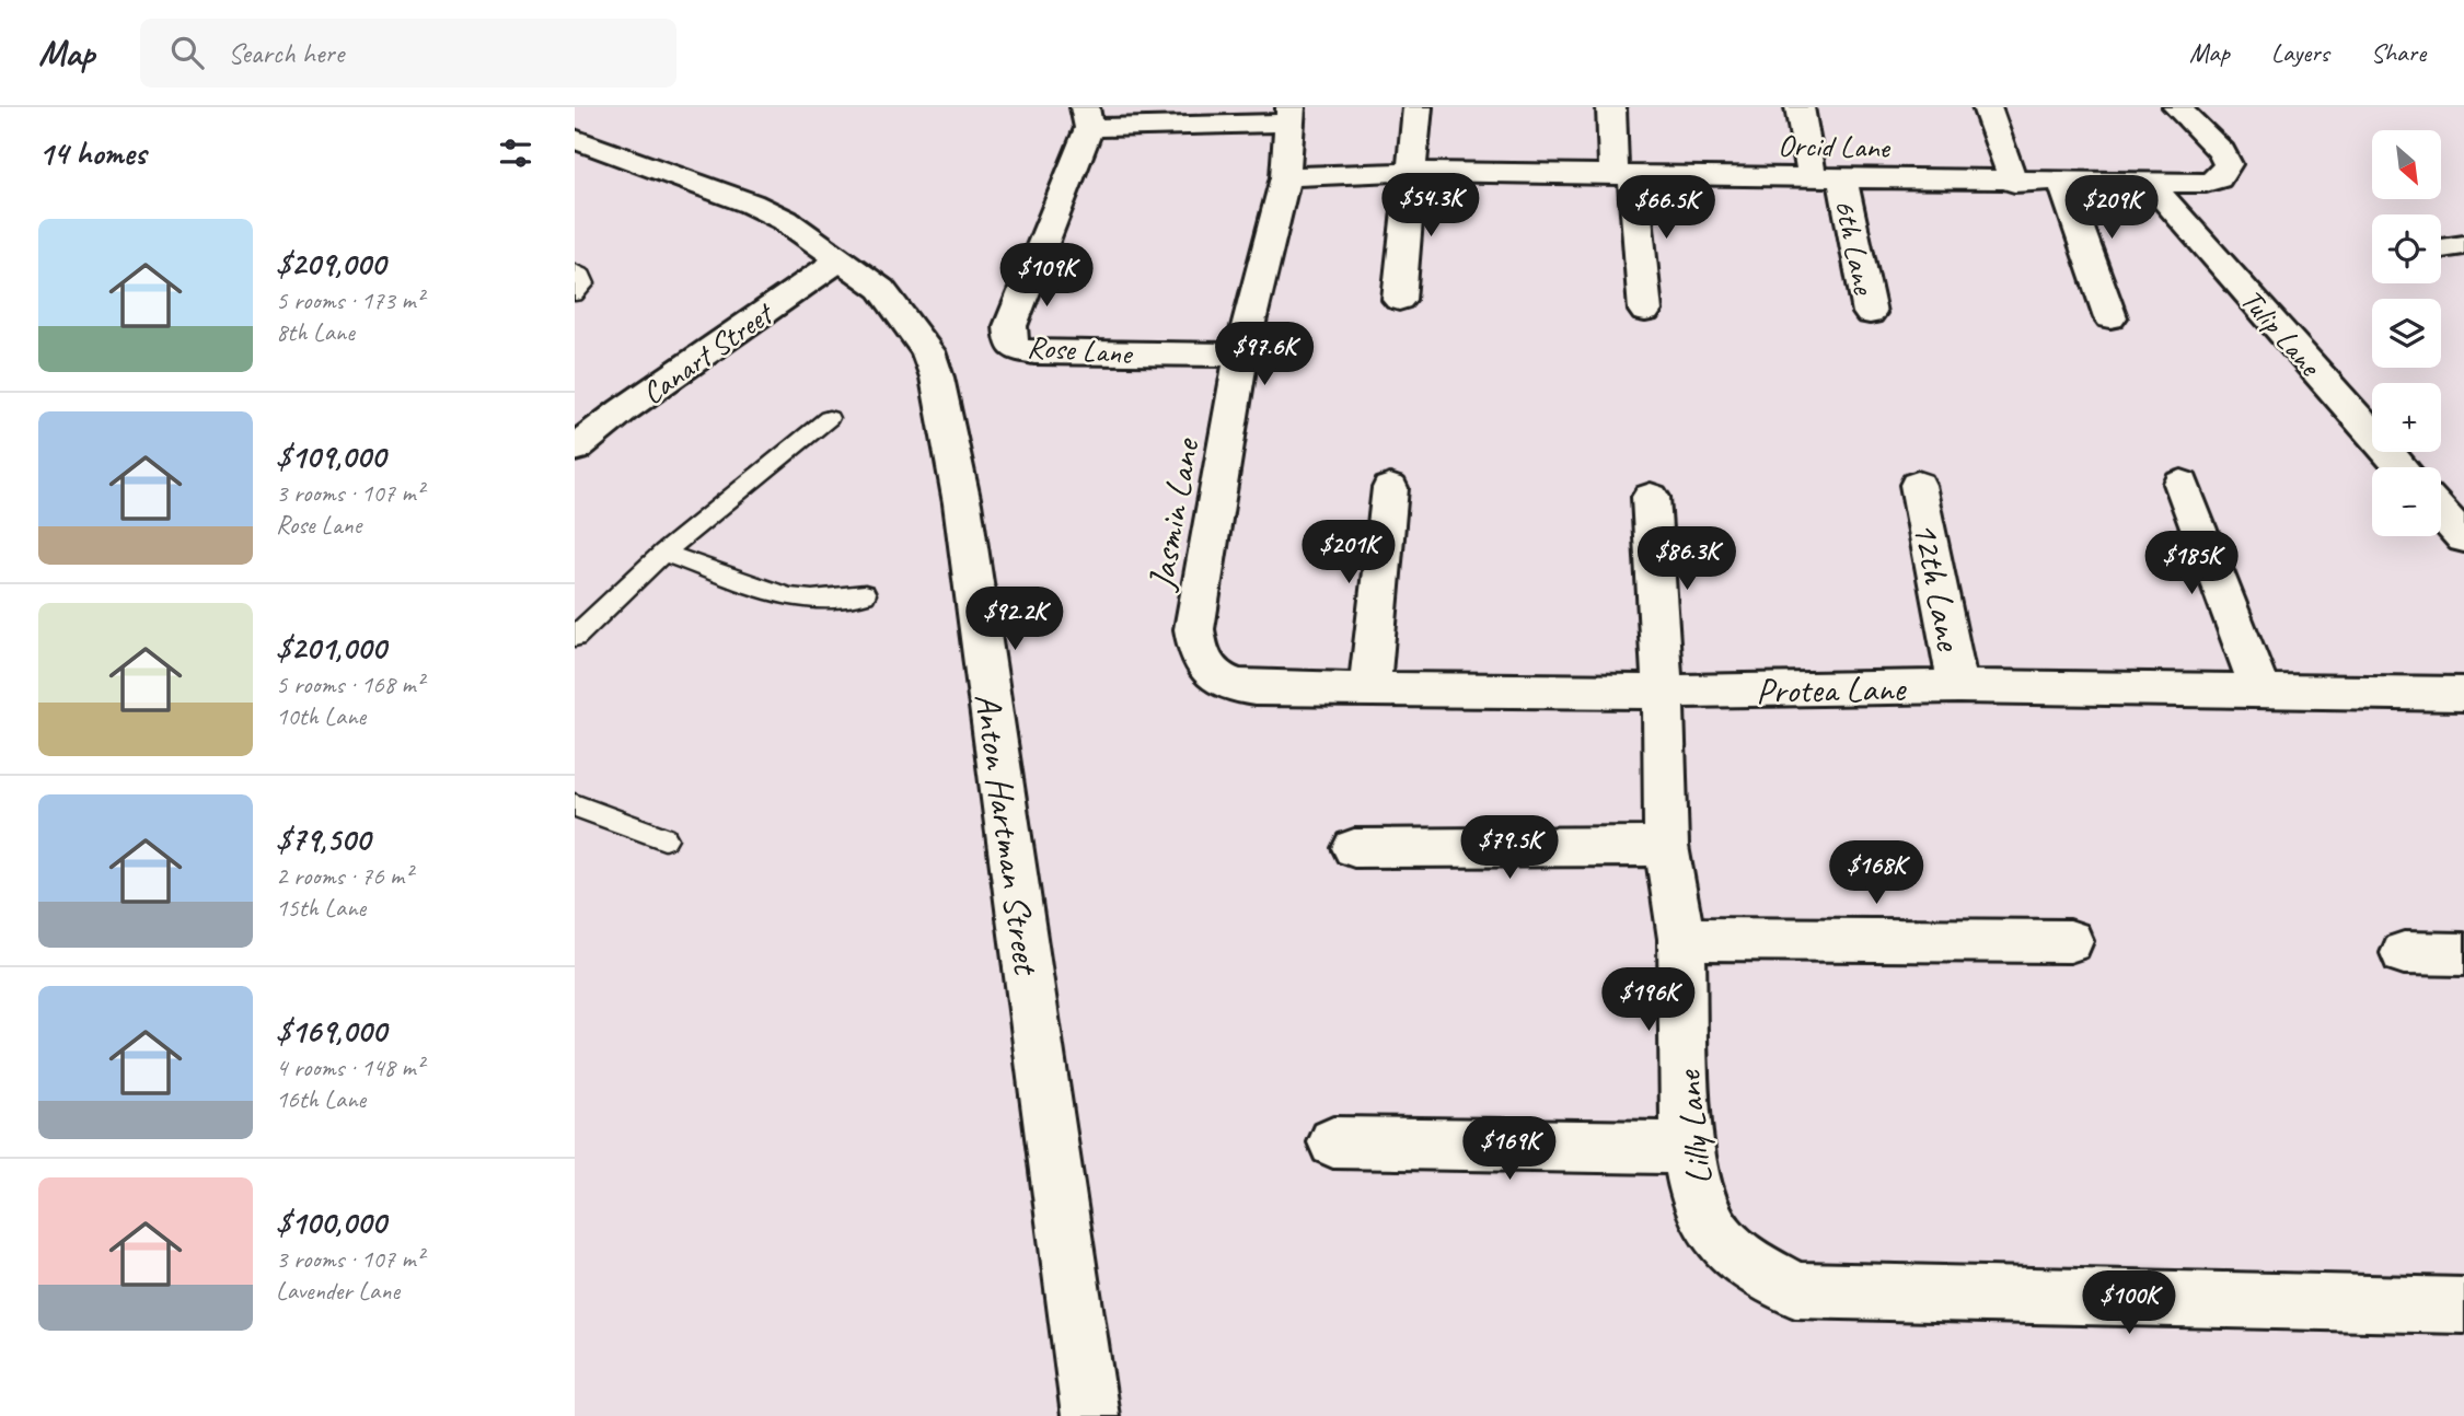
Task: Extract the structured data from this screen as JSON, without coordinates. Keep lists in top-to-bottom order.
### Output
{
  "streets": {
    "street": [
      "Orcid Lane",
      "6th Lane",
      "Tulip Lane",
      "Rose Lane",
      "Canart Street",
      "Jasmin Lane",
      "12th Lane",
      "Protea Lane",
      "Anton Hartman Street",
      "Lilly Lane"
    ]
  },
  "crossings": [
    ["Orcid Lane", "6th Lane"],
    ["Orcid Lane", "Tulip Lane"],
    ["Orcid Lane", "Jasmin Lane"],
    ["Rose Lane", "Jasmin Lane"],
    ["Canart Street", "Anton Hartman Street"],
    ["Jasmin Lane", "Protea Lane"],
    ["12th Lane", "Protea Lane"],
    ["Protea Lane", "Lilly Lane"]
  ],
  "north": "bottom right",
  "page": {
    "header": "Map",
    "search": "Search here",
    "nav": ["Map", "Layers", "Share"],
    "heading": "14 homes",
    "map_buttons": ["+", "−"],
    "price": [
      "$54.3K",
      "$66.5K",
      "$209K",
      "$109K",
      "$97.6K",
      "$201K",
      "$86.3K",
      "$185K",
      "$92.2K",
      "$79.5K",
      "$168K",
      "$196K",
      "$169K",
      "$100K"
    ],
    "list": [
      {
        "name": "$209,000",
        "note": "5 rooms · 173 m² · 8th Lane"
      },
      {
        "name": "$109,000",
        "note": "3 rooms · 107 m² · Rose Lane"
      },
      {
        "name": "$201,000",
        "note": "5 rooms · 168 m² · 10th Lane"
      },
      {
        "name": "$79,500",
        "note": "2 rooms · 76 m² · 15th Lane"
      },
      {
        "name": "$169,000",
        "note": "4 rooms · 148 m² · 16th Lane"
      },
      {
        "name": "$100,000",
        "note": "3 rooms · 107 m² · Lavender Lane"
      }
    ]
  }
}
